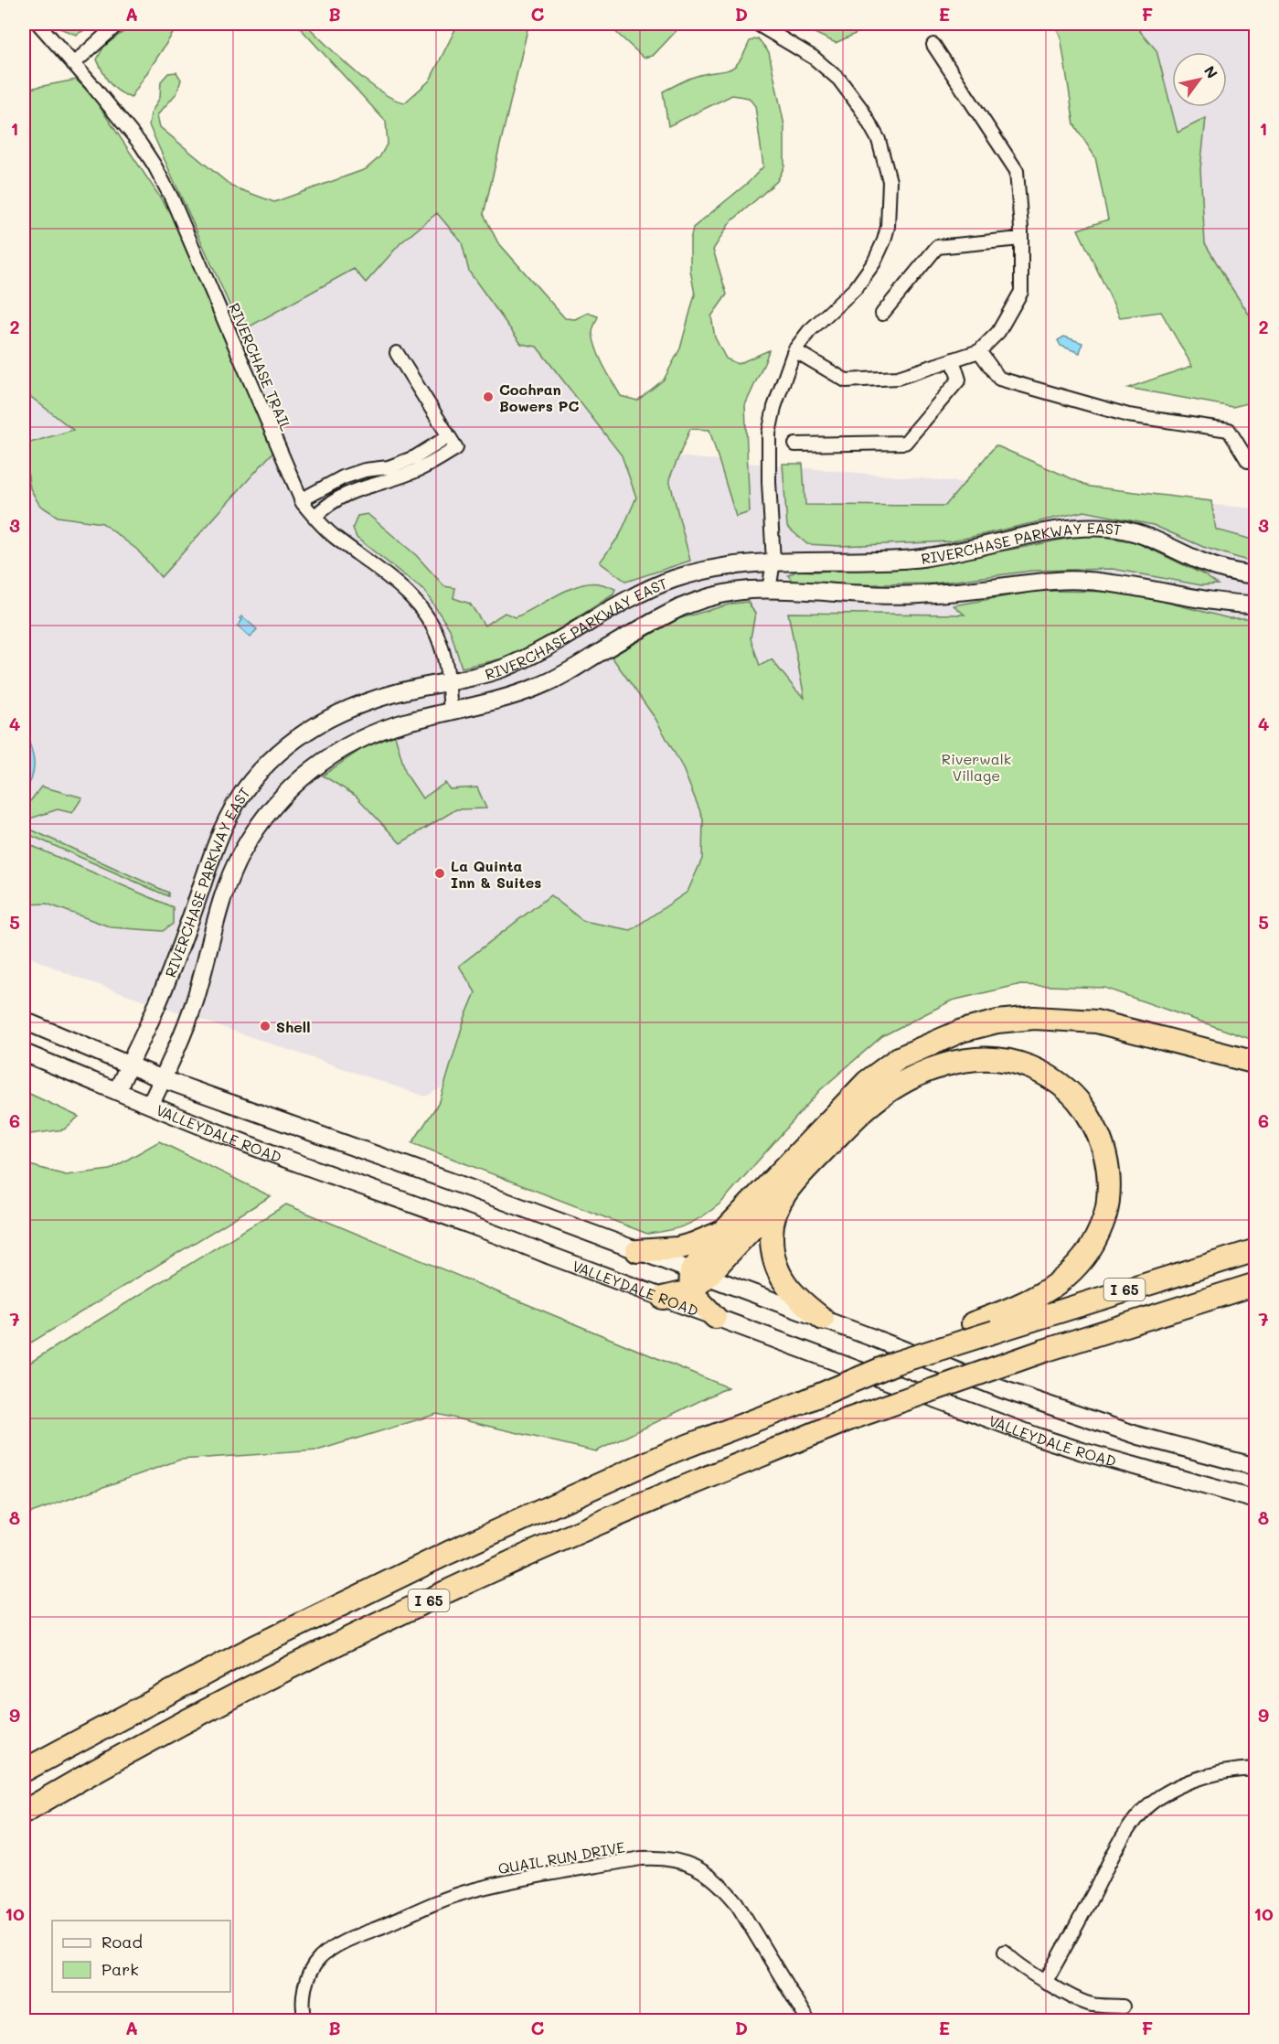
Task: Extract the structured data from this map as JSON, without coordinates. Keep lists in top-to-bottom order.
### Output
{
  "streets": {
    "highway": ["I 65"],
    "street": [
      "RIVERCHASE TRAIL",
      "RIVERCHASE PARKWAY EAST",
      "VALLEYDALE ROAD",
      "QUAIL RUN DRIVE"
    ]
  },
  "crossings": [
    ["RIVERCHASE TRAIL", "RIVERCHASE PARKWAY EAST"],
    ["RIVERCHASE PARKWAY EAST", "VALLEYDALE ROAD"]
  ],
  "parks": ["Riverwalk Village"],
  "places": ["Cochran Bowers PC", "La Quinta Inn & Suites", "Shell"],
  "legend": ["Road", "Park"],
  "north": "top right",
  "grid": {
    "columns": [
      "A",
      "B",
      "C",
      "D",
      "E",
      "F"
    ],
    "rows": [
      "1",
      "2",
      "3",
      "4",
      "5",
      "6",
      "7",
      "8",
      "9",
      "10"
    ]
  }
}
